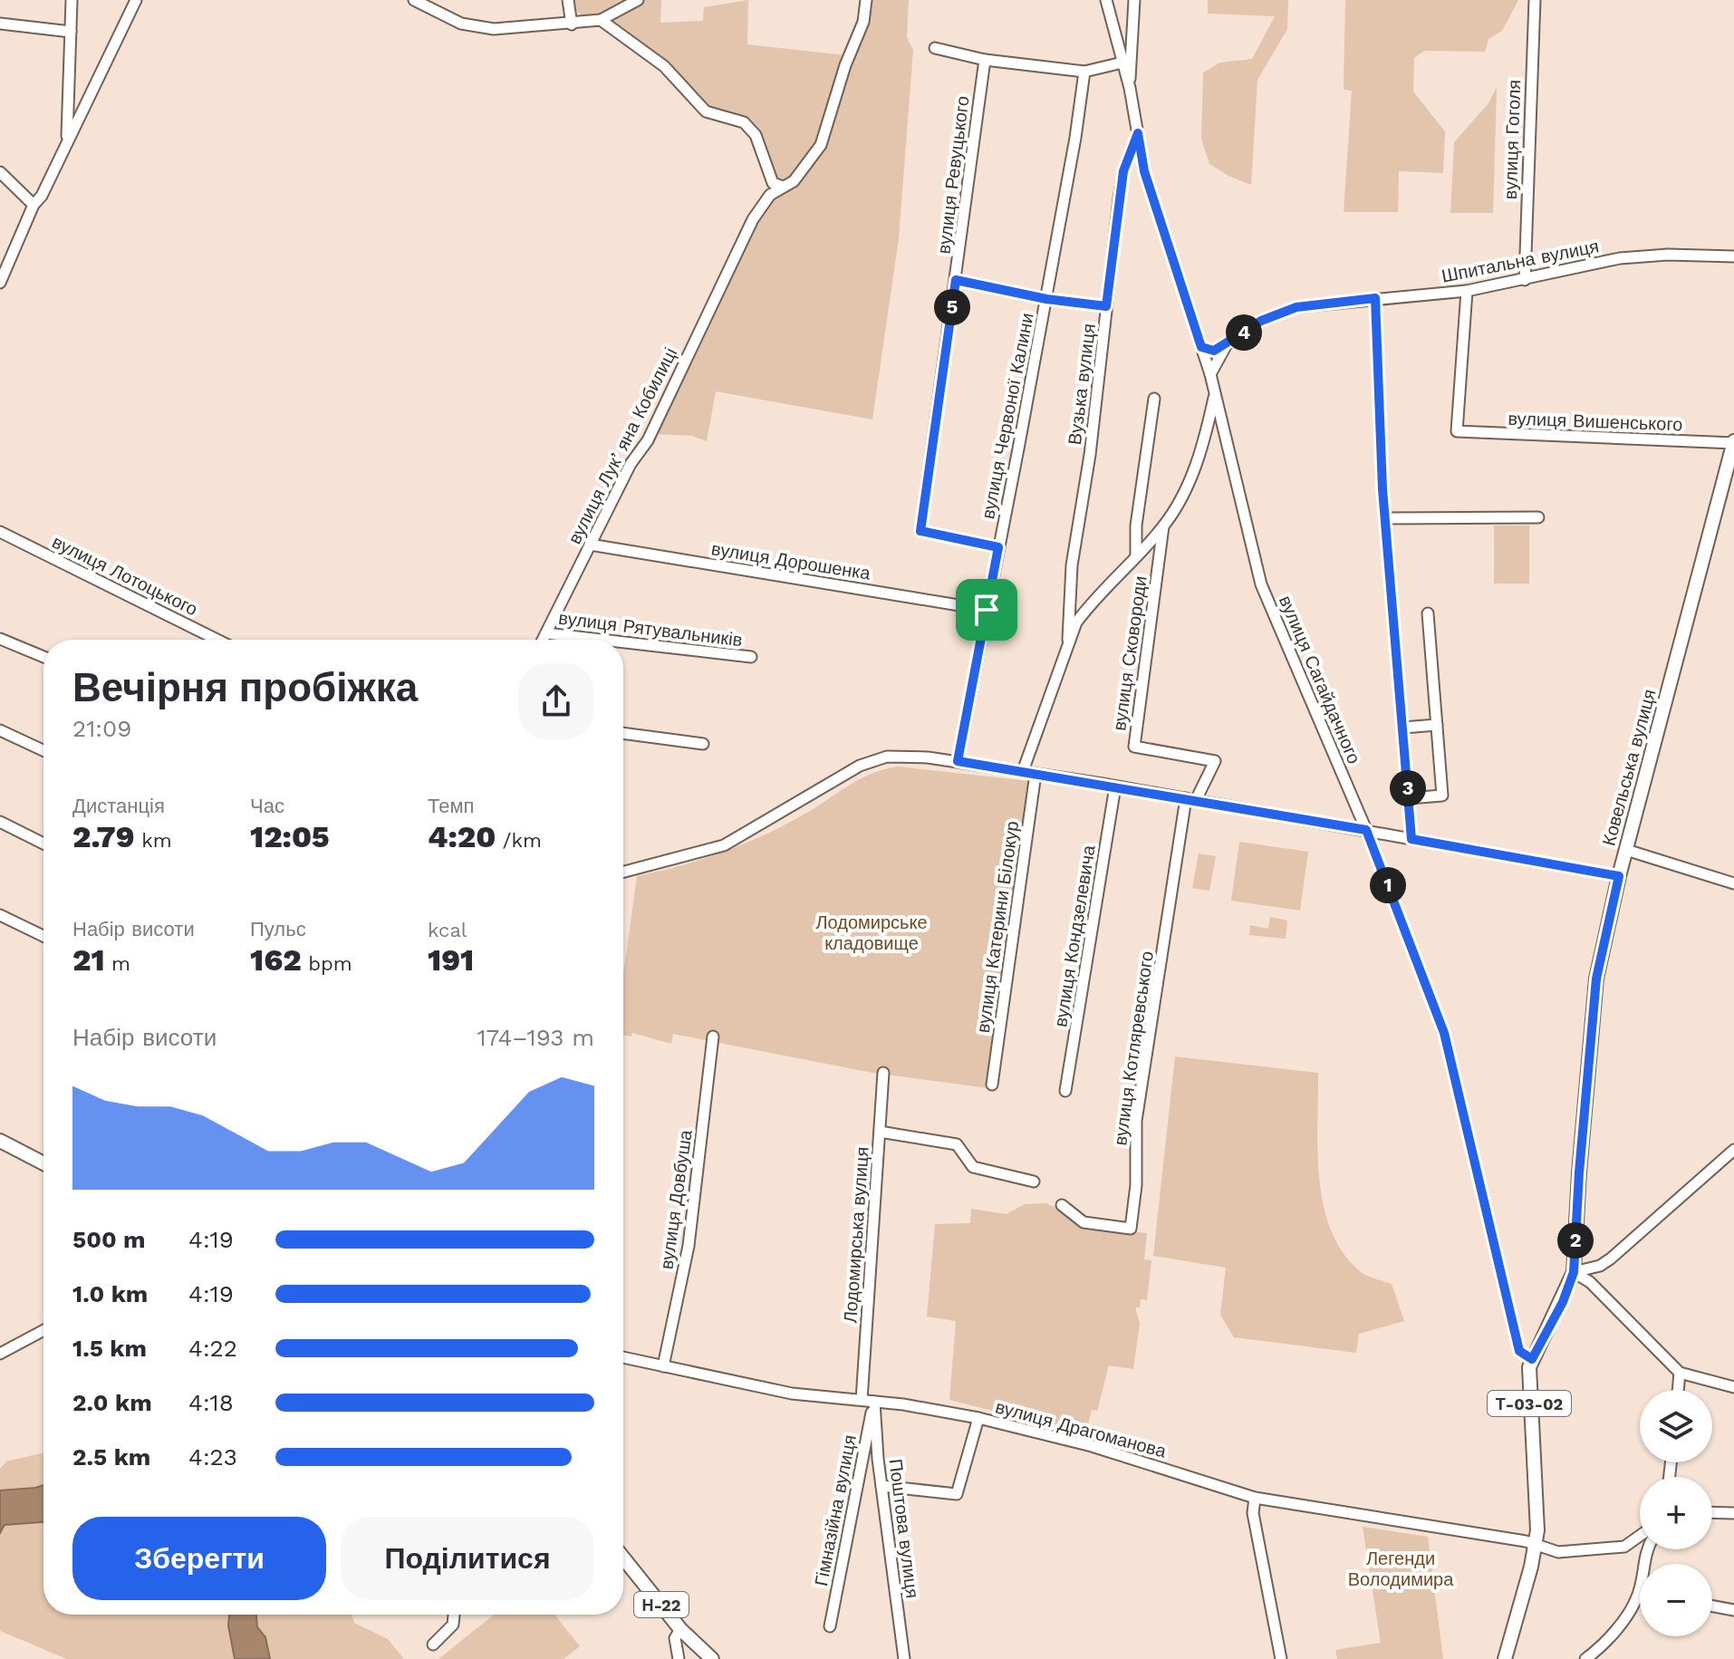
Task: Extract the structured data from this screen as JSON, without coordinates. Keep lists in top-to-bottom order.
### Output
{
  "streets": {
    "main road": ["Ковельська вулиця", "Т-03-02", "Н-22"],
    "street": [
      "вулиця Гоголя",
      "вулиця Ревуцького",
      "Шпитальна вулиця",
      "Вузька вулиця",
      "вулиця Червоної Калини",
      "вулиця Вишенського",
      "вулиця Лукʼяна Кобилиці",
      "вулиця Дорошенка",
      "вулиця Лотоцького",
      "вулиця Рятувальників",
      "вулиця Сковороди",
      "вулиця Сагайдачного",
      "вулиця Катерини Білокур",
      "вулиця Кондзелевича",
      "вулиця Котляревського",
      "вулиця Довбуша",
      "Лодомирська вулиця",
      "вулиця Драгоманова",
      "Гімназійна вулиця",
      "Поштова вулиця"
    ]
  },
  "crossings": [
    ["вулиця Гоголя", "Шпитальна вулиця"],
    ["вулиця Ревуцького", "вулиця Червоної Калини"],
    ["Шпитальна вулиця", "вулиця Вишенського"],
    ["Шпитальна вулиця", "вулиця Сагайдачного"],
    ["Вузька вулиця", "вулиця Сагайдачного"],
    ["вулиця Червоної Калини", "вулиця Дорошенка"],
    ["вулиця Вишенського", "Ковельська вулиця"],
    ["вулиця Лукʼяна Кобилиці", "вулиця Дорошенка"],
    ["вулиця Лукʼяна Кобилиці", "вулиця Рятувальників"],
    ["вулиця Сковороди", "вулиця Котляревського"],
    ["вулиця Сагайдачного", "Ковельська вулиця"],
    ["Ковельська вулиця", "вулиця Драгоманова"],
    ["вулиця Довбуша", "вулиця Драгоманова"],
    ["Лодомирська вулиця", "вулиця Драгоманова"],
    ["вулиця Драгоманова", "Гімназійна вулиця"],
    ["вулиця Драгоманова", "Поштова вулиця"],
    ["Гімназійна вулиця", "Поштова вулиця"]
  ],
  "parks": ["Лодомирське кладовище", "Легенди Володимира"],
  "page": {
    "pins": [
      "5",
      "4",
      "3",
      "1",
      "2"
    ],
    "heading": ["Вечірня пробіжка", "21:09"],
    "stats": [
      ["Дистанція", "2.79 km"],
      ["Час", "12:05"],
      ["Темп", "4:20 /km"],
      ["Набір висоти", "21 m"],
      ["Пульс", "162 bpm"],
      ["kcal", "191"]
    ],
    "chart": ["Набір висоти", "174–193 m"],
    "list": [
      {
        "name": "500 m",
        "note": "4:19"
      },
      {
        "name": "1.0 km",
        "note": "4:19"
      },
      {
        "name": "1.5 km",
        "note": "4:22"
      },
      {
        "name": "2.0 km",
        "note": "4:18"
      },
      {
        "name": "2.5 km",
        "note": "4:23"
      }
    ],
    "map_buttons": ["+", "−"],
    "buttons": ["Зберегти", "Поділитися"]
  }
}
